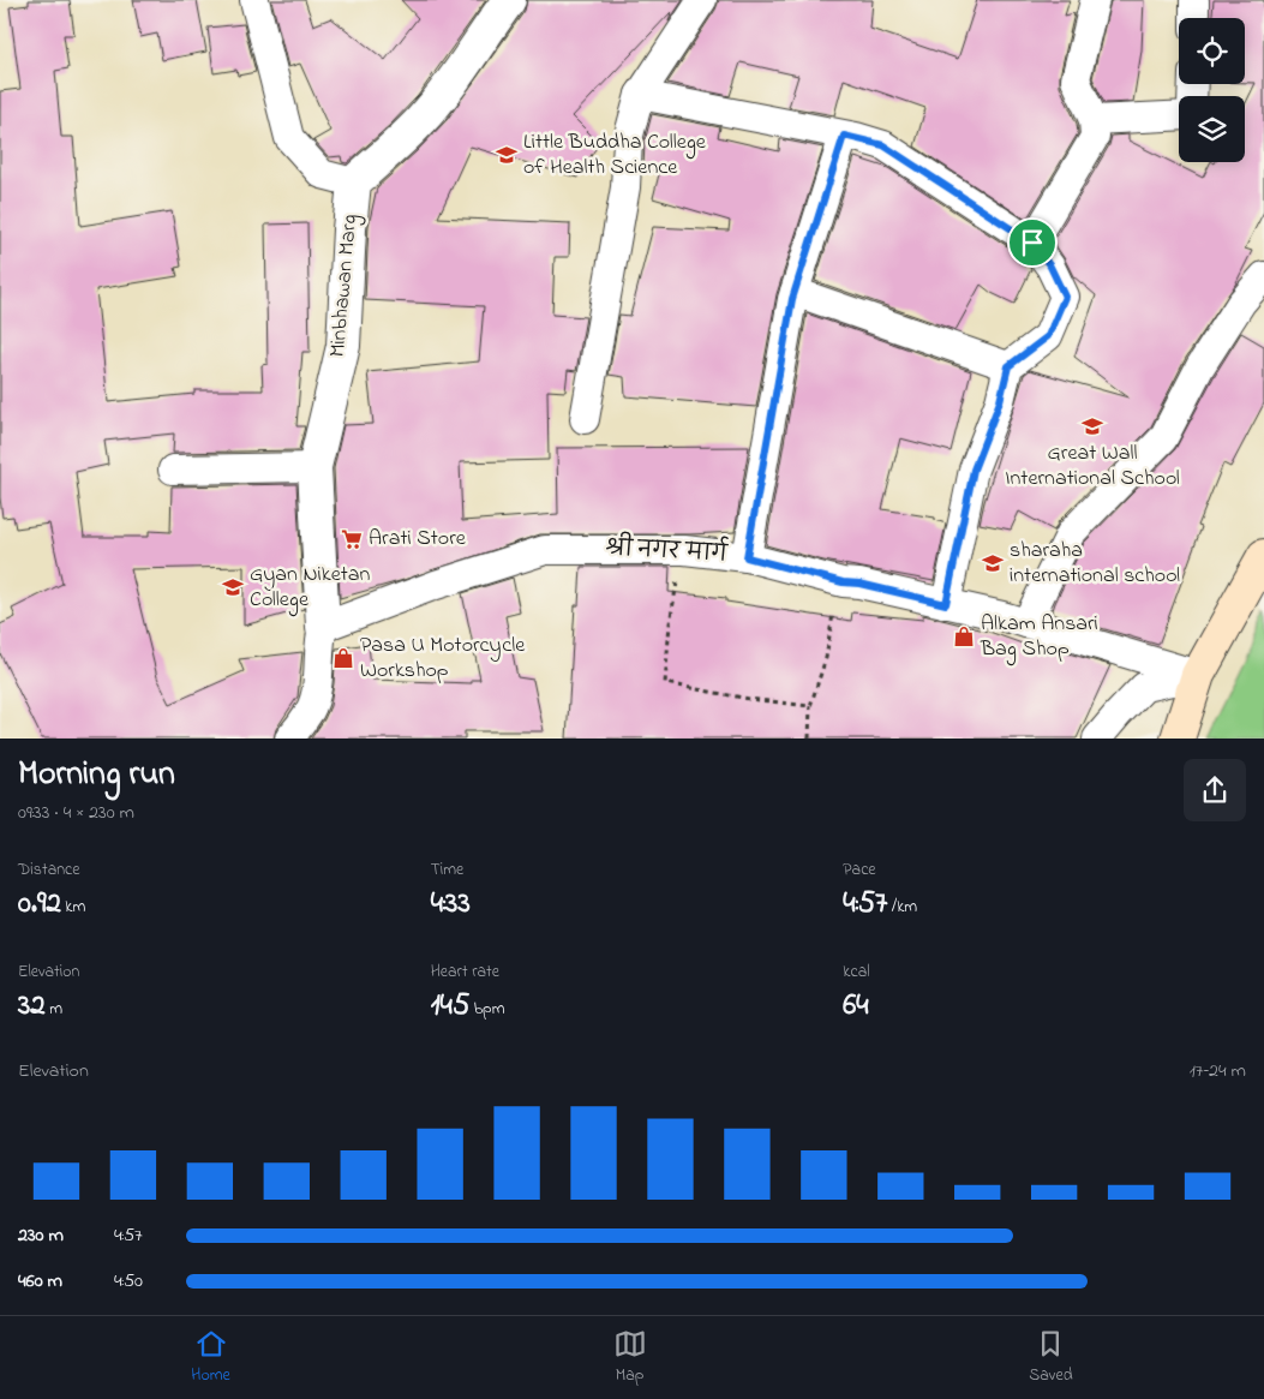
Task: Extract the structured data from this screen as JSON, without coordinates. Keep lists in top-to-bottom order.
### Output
{
  "streets": {
    "street": ["Minbhawan Marg", "श्री नगर मार्ग"]
  },
  "crossings": [
    ["Minbhawan Marg", "श्री नगर मार्ग"]
  ],
  "places": {
    "school or university": [
      "Little Buddha College of Health Science",
      "Great Wall International School",
      "sharaha international school",
      "Gyan Niketan College"
    ],
    "supermarket": ["Arati Store"],
    "shop": ["Alkam Ansari Bag Shop", "Pasa U Motorcycle Workshop"]
  },
  "page": {
    "heading": ["Morning run", "09:33 · 4 × 230 m"],
    "stats": [
      ["Distance", "0.92 km"],
      ["Time", "4:33"],
      ["Pace", "4:57 /km"],
      ["Elevation", "32 m"],
      ["Heart rate", "145 bpm"],
      ["kcal", "64"]
    ],
    "chart": ["Elevation", "17–24 m"],
    "list": [
      {
        "name": "230 m",
        "note": "4:57"
      },
      {
        "name": "460 m",
        "note": "4:50"
      }
    ],
    "tabs": ["Home", "Map", "Saved"]
  }
}
